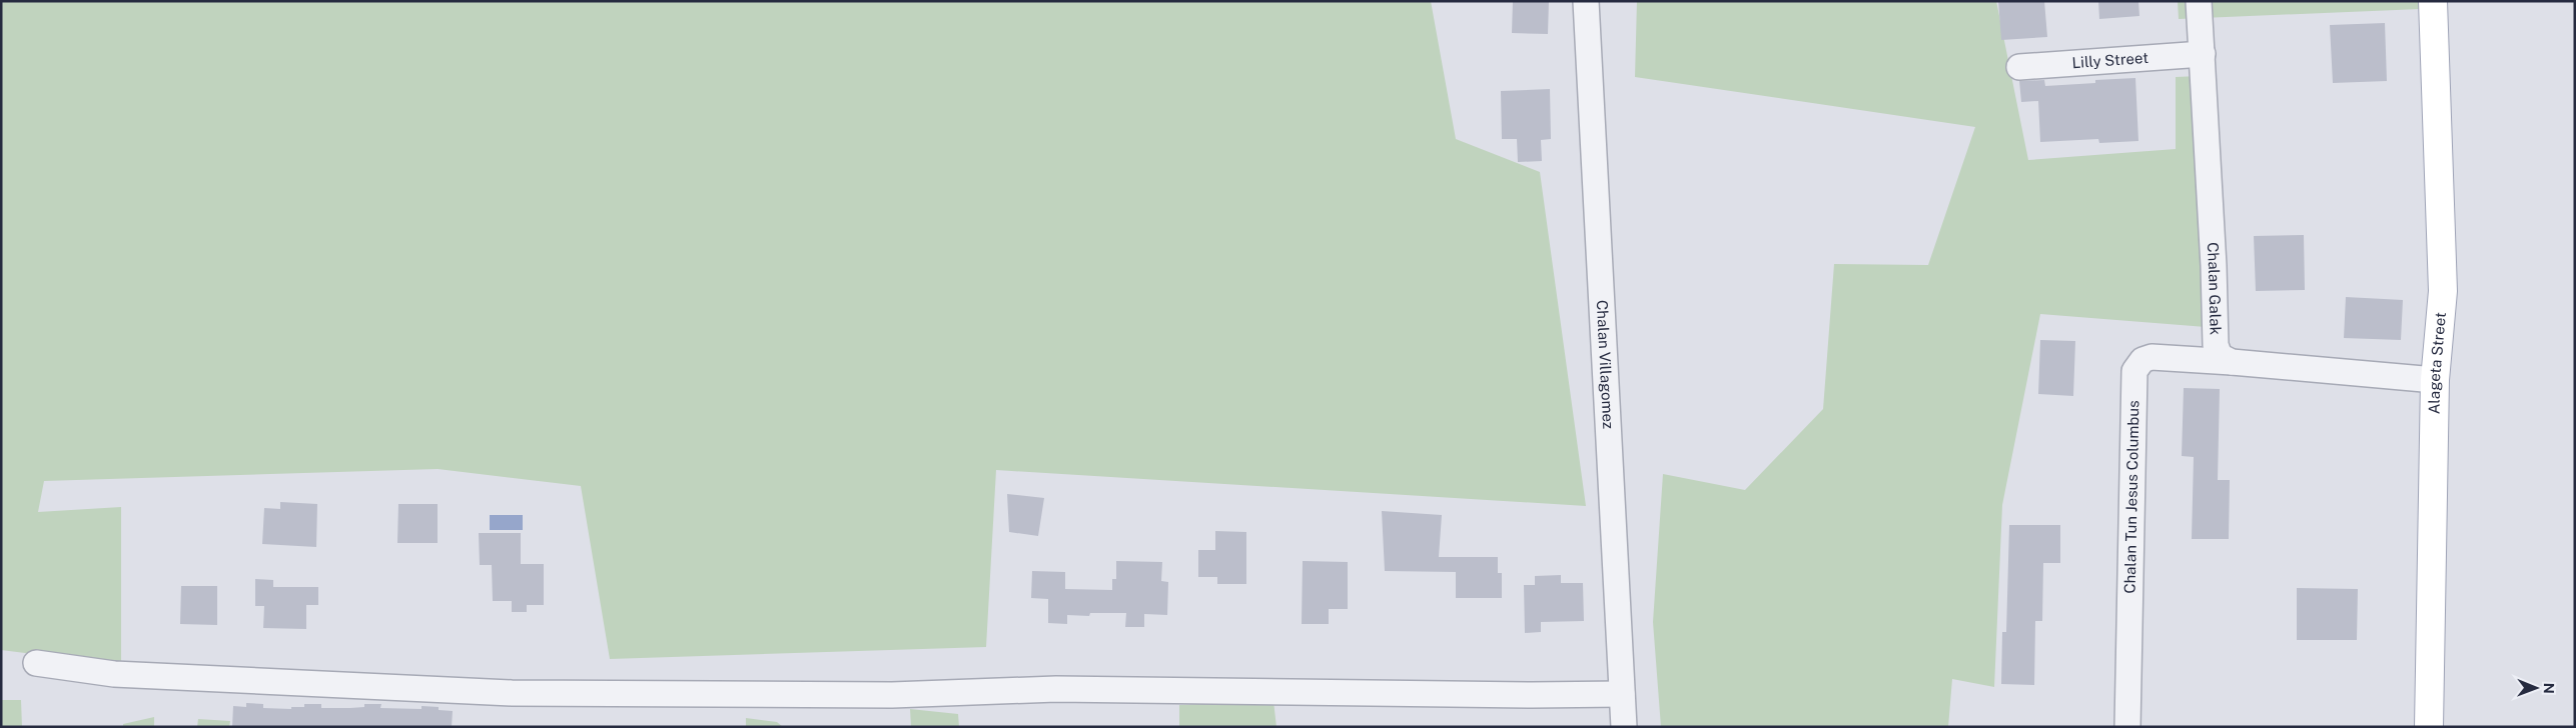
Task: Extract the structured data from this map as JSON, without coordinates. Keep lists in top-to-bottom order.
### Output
{
  "streets": {
    "main road": ["Alageta Street"],
    "street": [
      "Lilly Street",
      "Chalan Galak",
      "Chalan Villagomez",
      "Chalan Tun Jesus Columbus"
    ]
  },
  "crossings": [
    ["Lilly Street", "Chalan Galak"],
    ["Chalan Galak", "Chalan Tun Jesus Columbus"]
  ],
  "north": "right"
}
